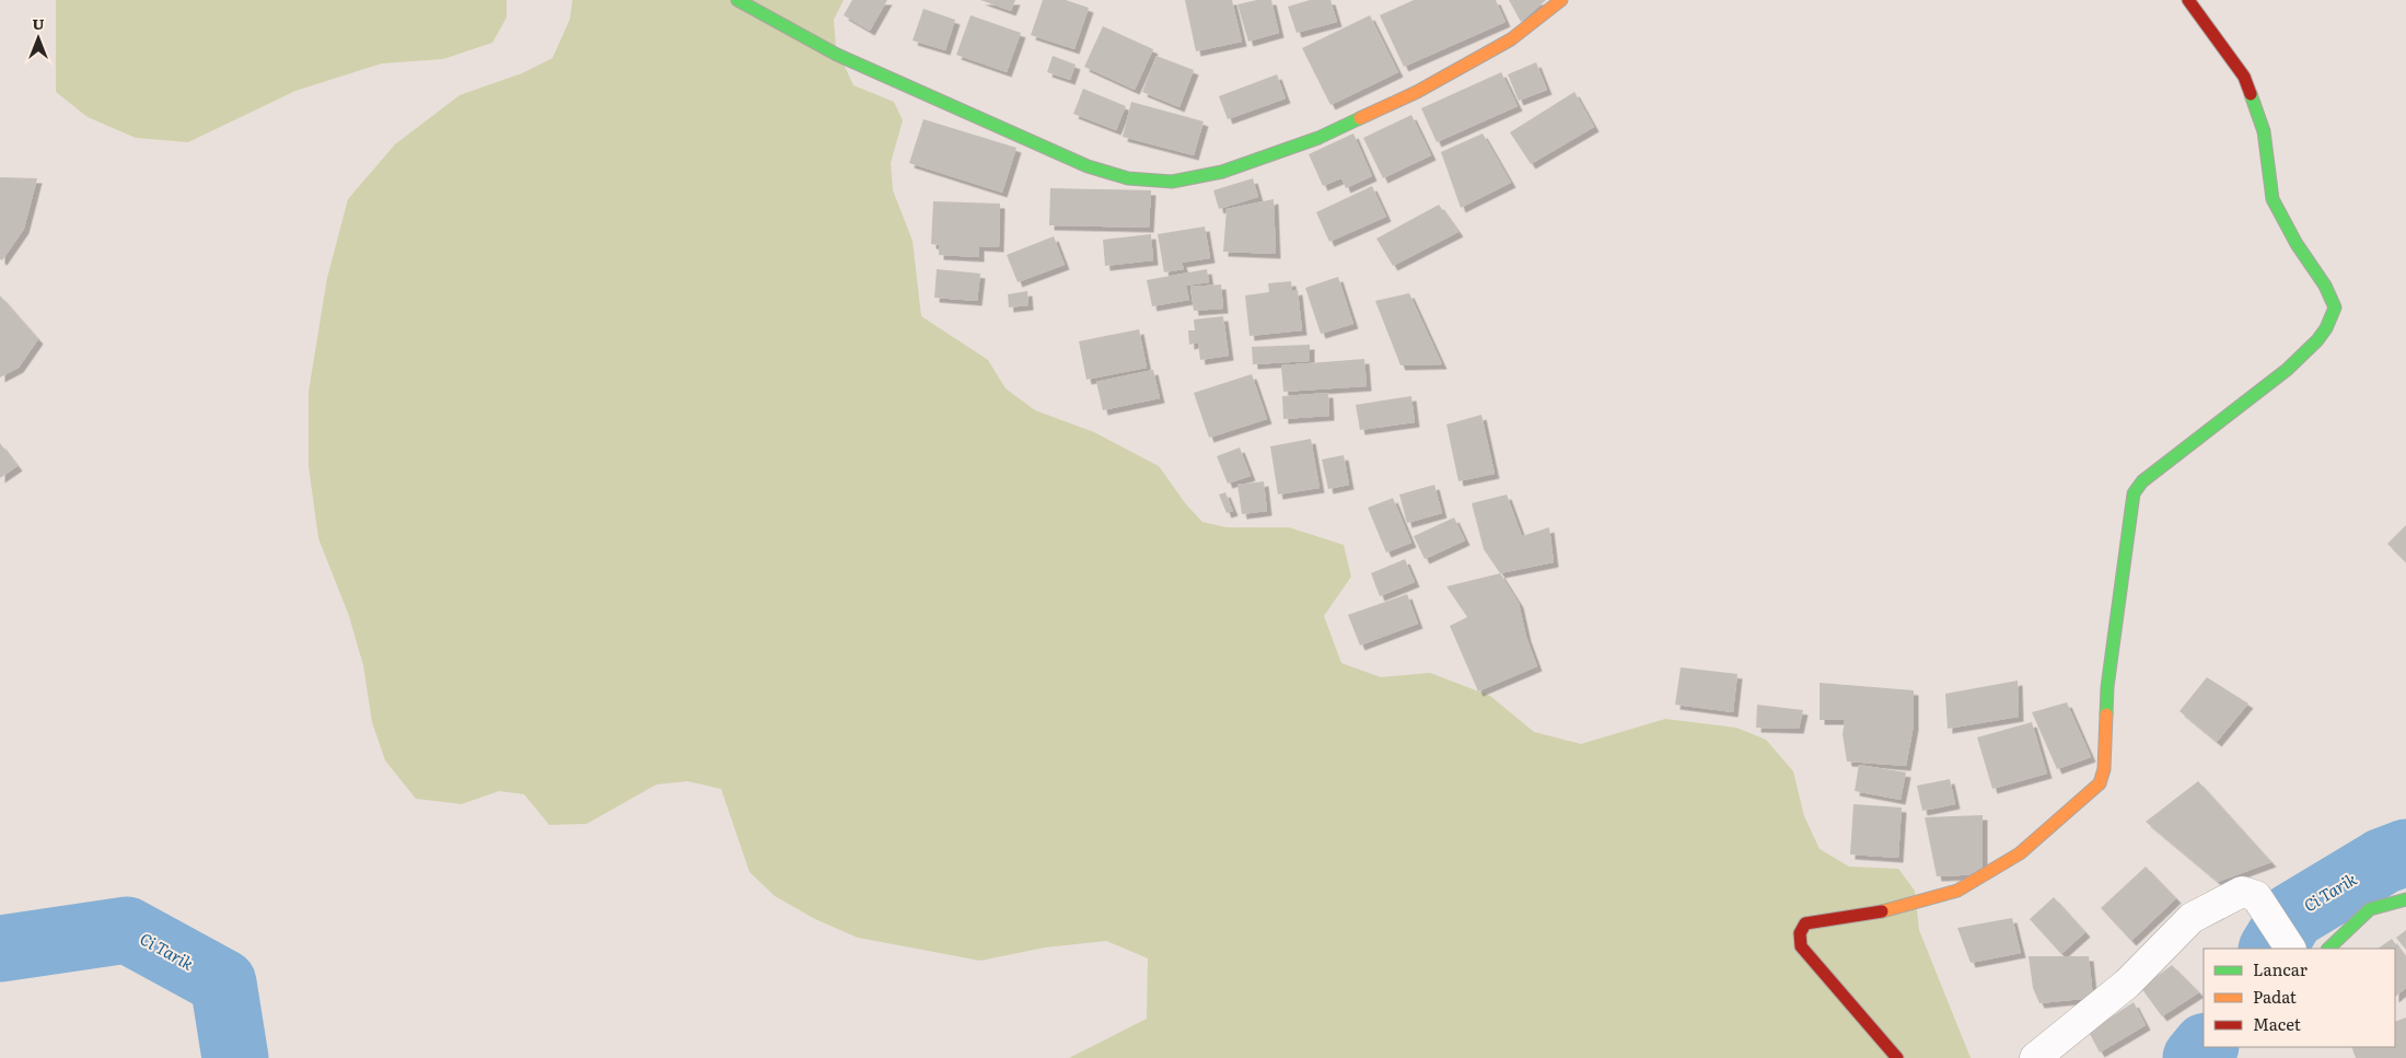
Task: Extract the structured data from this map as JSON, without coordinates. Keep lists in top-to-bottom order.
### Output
{
  "water": ["Ci Tarik"],
  "legend": ["Lancar", "Padat", "Macet"],
  "north": "top"
}
